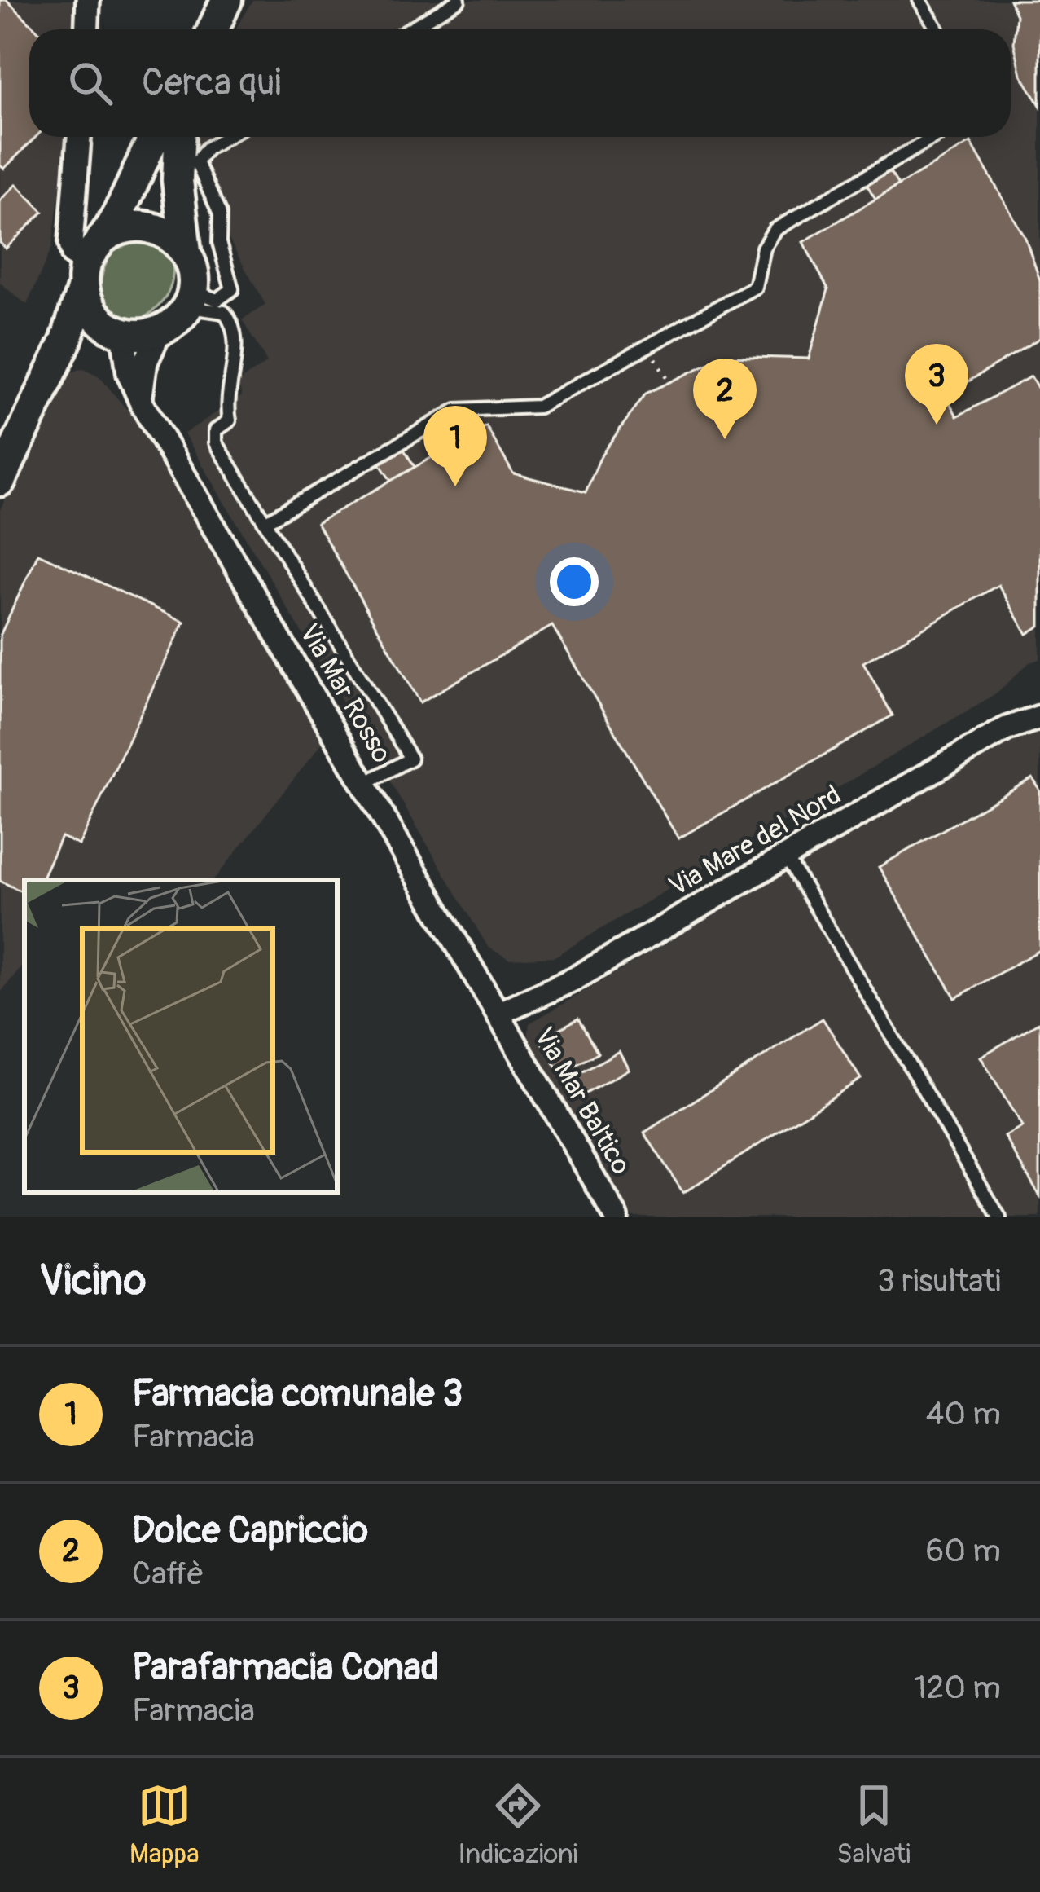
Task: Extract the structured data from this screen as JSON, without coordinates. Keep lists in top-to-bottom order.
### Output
{
  "streets": {
    "street": ["Via Mar Rosso", "Via Mare del Nord", "Via Mar Baltico"]
  },
  "crossings": [
    ["Via Mar Rosso", "Via Mare del Nord"],
    ["Via Mar Rosso", "Via Mar Baltico"],
    ["Via Mare del Nord", "Via Mar Baltico"]
  ],
  "page": {
    "search": "Cerca qui",
    "pins": ["3", "2", "1"],
    "heading": ["Vicino", "3 risultati"],
    "list": [
      {
        "mark": "1",
        "name": "Farmacia comunale 3",
        "note": "Farmacia",
        "value": "40 m"
      },
      {
        "mark": "2",
        "name": "Dolce Capriccio",
        "note": "Caffè",
        "value": "60 m"
      },
      {
        "mark": "3",
        "name": "Parafarmacia Conad",
        "note": "Farmacia",
        "value": "120 m"
      }
    ],
    "nav": ["Mappa", "Indicazioni", "Salvati"]
  }
}
